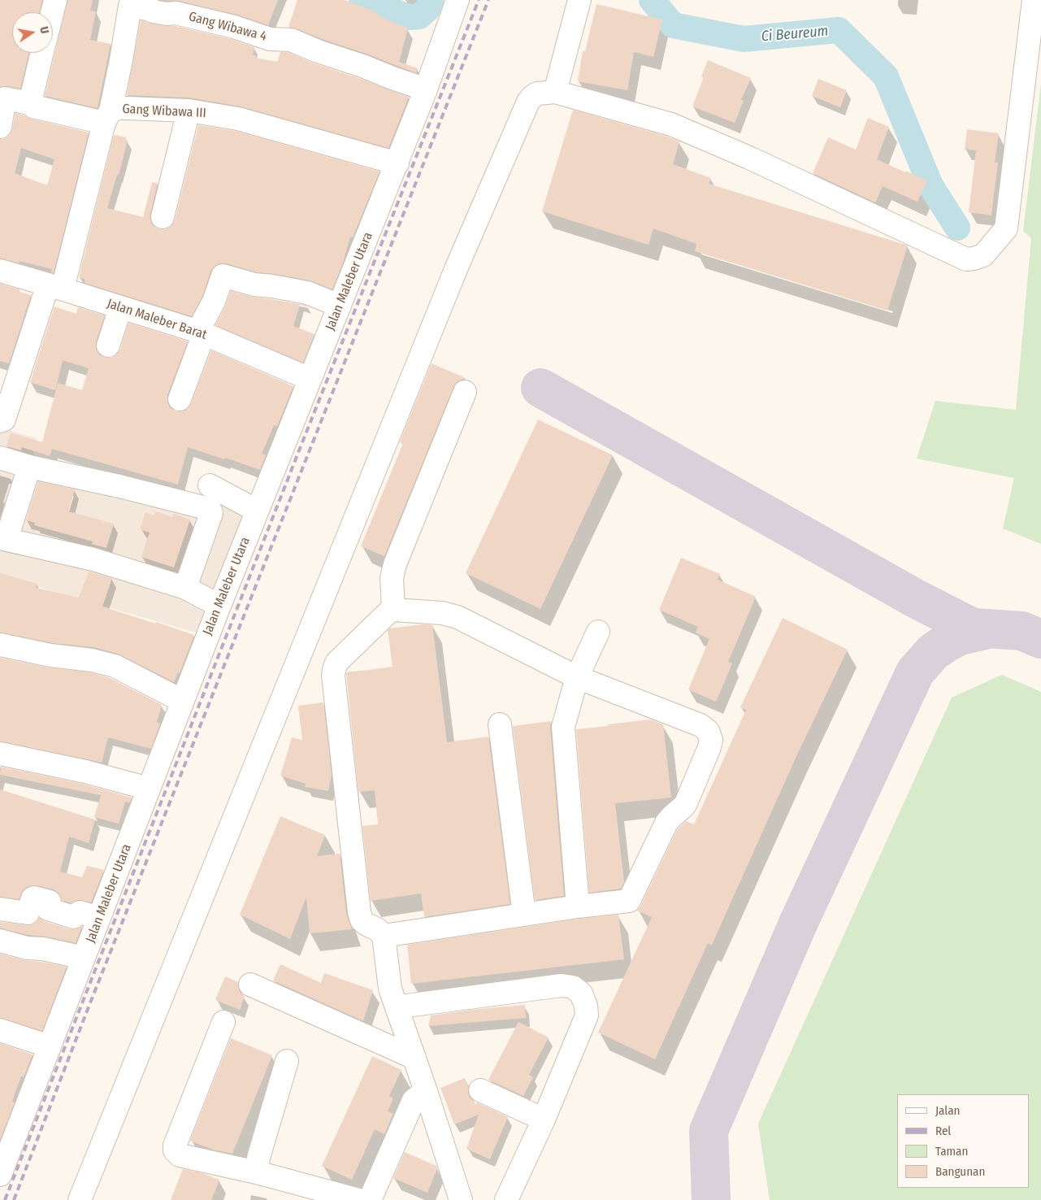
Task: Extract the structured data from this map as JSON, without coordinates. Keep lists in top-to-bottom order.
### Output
{
  "streets": {
    "street": [
      "Gang Wibawa 4",
      "Gang Wibawa III",
      "Jalan Maleber Utara",
      "Jalan Maleber Barat"
    ]
  },
  "crossings": [
    ["Gang Wibawa 4", "Gang Wibawa III"],
    ["Gang Wibawa 4", "Jalan Maleber Utara"],
    ["Gang Wibawa III", "Jalan Maleber Utara"],
    ["Gang Wibawa III", "Jalan Maleber Barat"],
    ["Jalan Maleber Utara", "Jalan Maleber Barat"]
  ],
  "water": ["Ci Beureum"],
  "legend": [
    "Jalan",
    "Rel",
    "Taman",
    "Bangunan"
  ],
  "north": "right"
}
